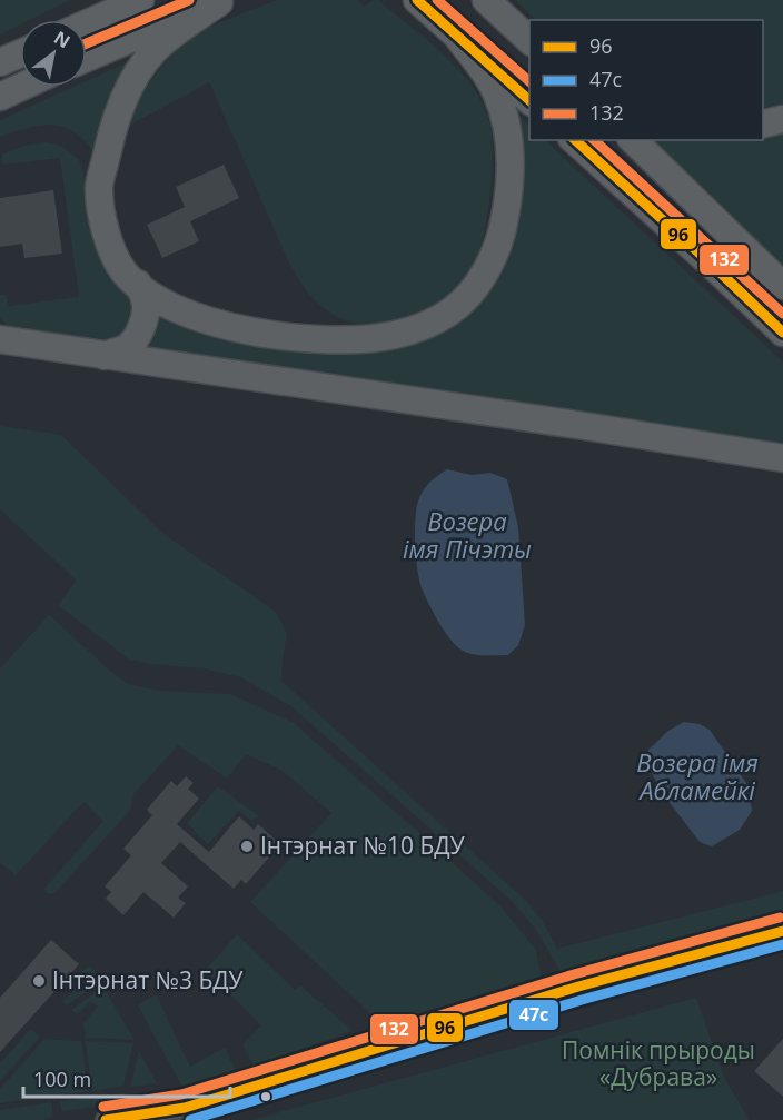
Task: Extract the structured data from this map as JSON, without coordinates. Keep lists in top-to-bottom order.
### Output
{
  "water": ["Возера імя Пічэты", "Возера імя Абламейкі"],
  "parks": ["Помнік прыроды «Дубрава»"],
  "places": ["Інтэрнат №10 БДУ", "Інтэрнат №3 БДУ"],
  "lines": ["transit line 96", "transit line 132", "transit line 47с"],
  "legend": ["96", "47с", "132"],
  "scale_bar": "100 m",
  "north": "top right"
}
